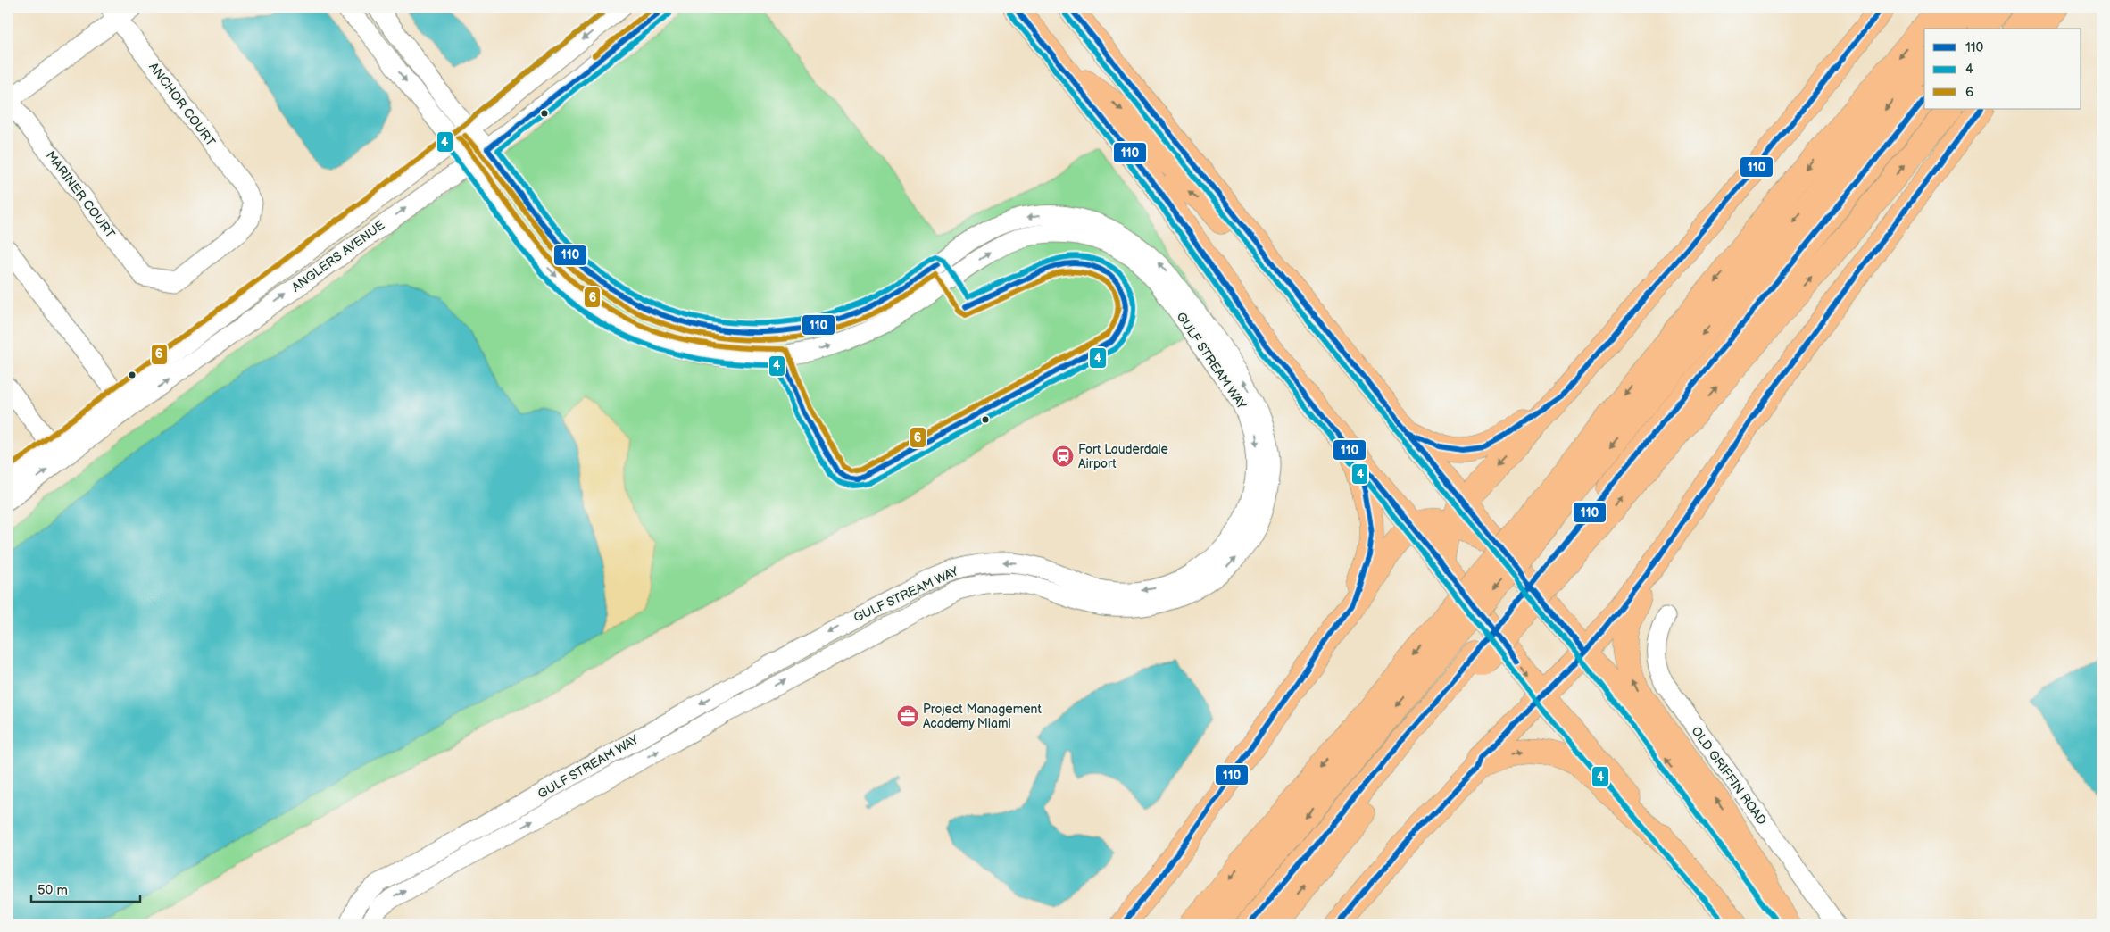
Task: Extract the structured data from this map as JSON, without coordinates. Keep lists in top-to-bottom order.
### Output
{
  "streets": {
    "street": [
      "ANCHOR COURT",
      "MARINER COURT",
      "ANGLERS AVENUE",
      "GULF STREAM WAY",
      "OLD GRIFFIN ROAD"
    ]
  },
  "crossings": [
    ["ANCHOR COURT", "MARINER COURT"],
    ["ANGLERS AVENUE", "GULF STREAM WAY"]
  ],
  "places": {
    "station": ["Fort Lauderdale Airport"],
    "office": ["Project Management Academy Miami"]
  },
  "lines": ["transit line 110", "transit line 4", "transit line 6"],
  "legend": ["110", "4", "6"],
  "scale_bar": "50 m"
}
